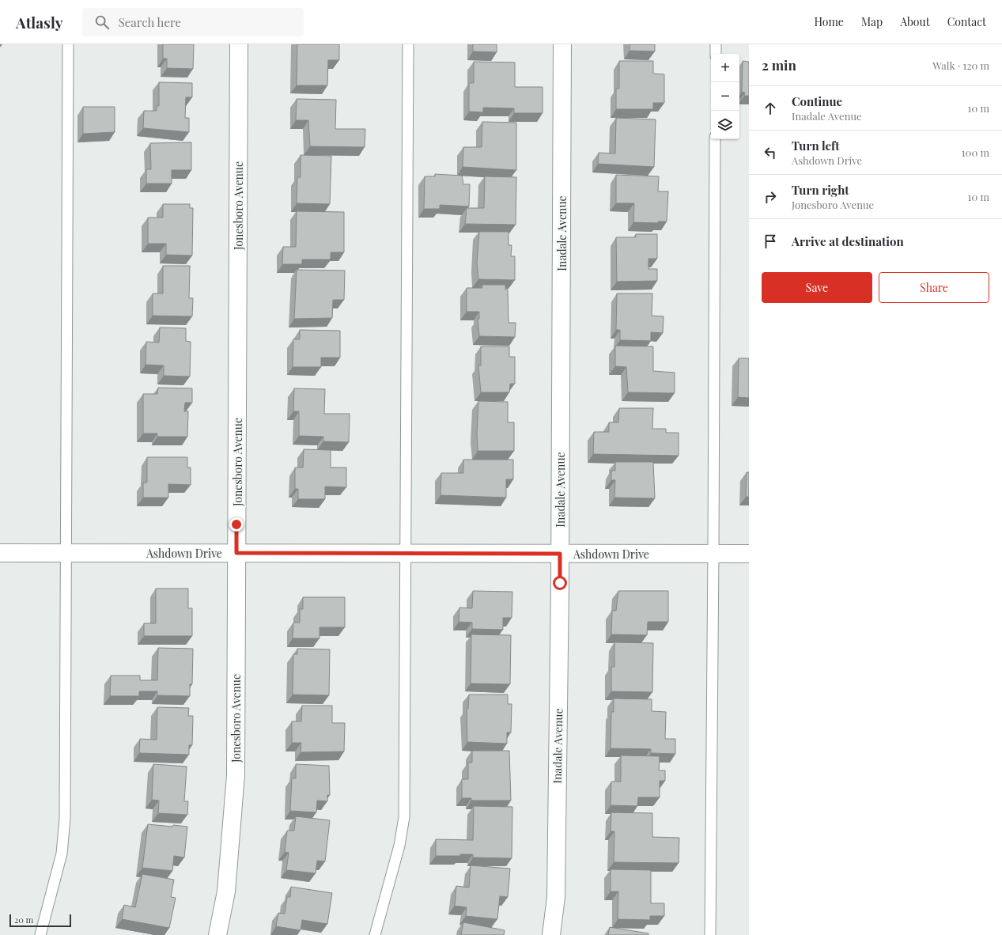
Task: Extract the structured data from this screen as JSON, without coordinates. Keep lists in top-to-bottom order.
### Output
{
  "streets": {
    "street": ["Jonesboro Avenue", "Inadale Avenue", "Ashdown Drive"]
  },
  "crossings": [
    ["Jonesboro Avenue", "Ashdown Drive"],
    ["Inadale Avenue", "Ashdown Drive"]
  ],
  "scale_bar": "20 m",
  "page": {
    "header": "Atlasly",
    "search": "Search here",
    "nav": [
      "Home",
      "Map",
      "About",
      "Contact"
    ],
    "heading": ["2 min", "Walk · 120 m"],
    "map_buttons": ["+", "−"],
    "list": [
      ["Continue", "Inadale Avenue", "10 m"],
      ["Turn left", "Ashdown Drive", "100 m"],
      ["Turn right", "Jonesboro Avenue", "10 m"],
      "Arrive at destination"
    ],
    "buttons": ["Save", "Share"],
    "scale": "20 m"
  }
}
